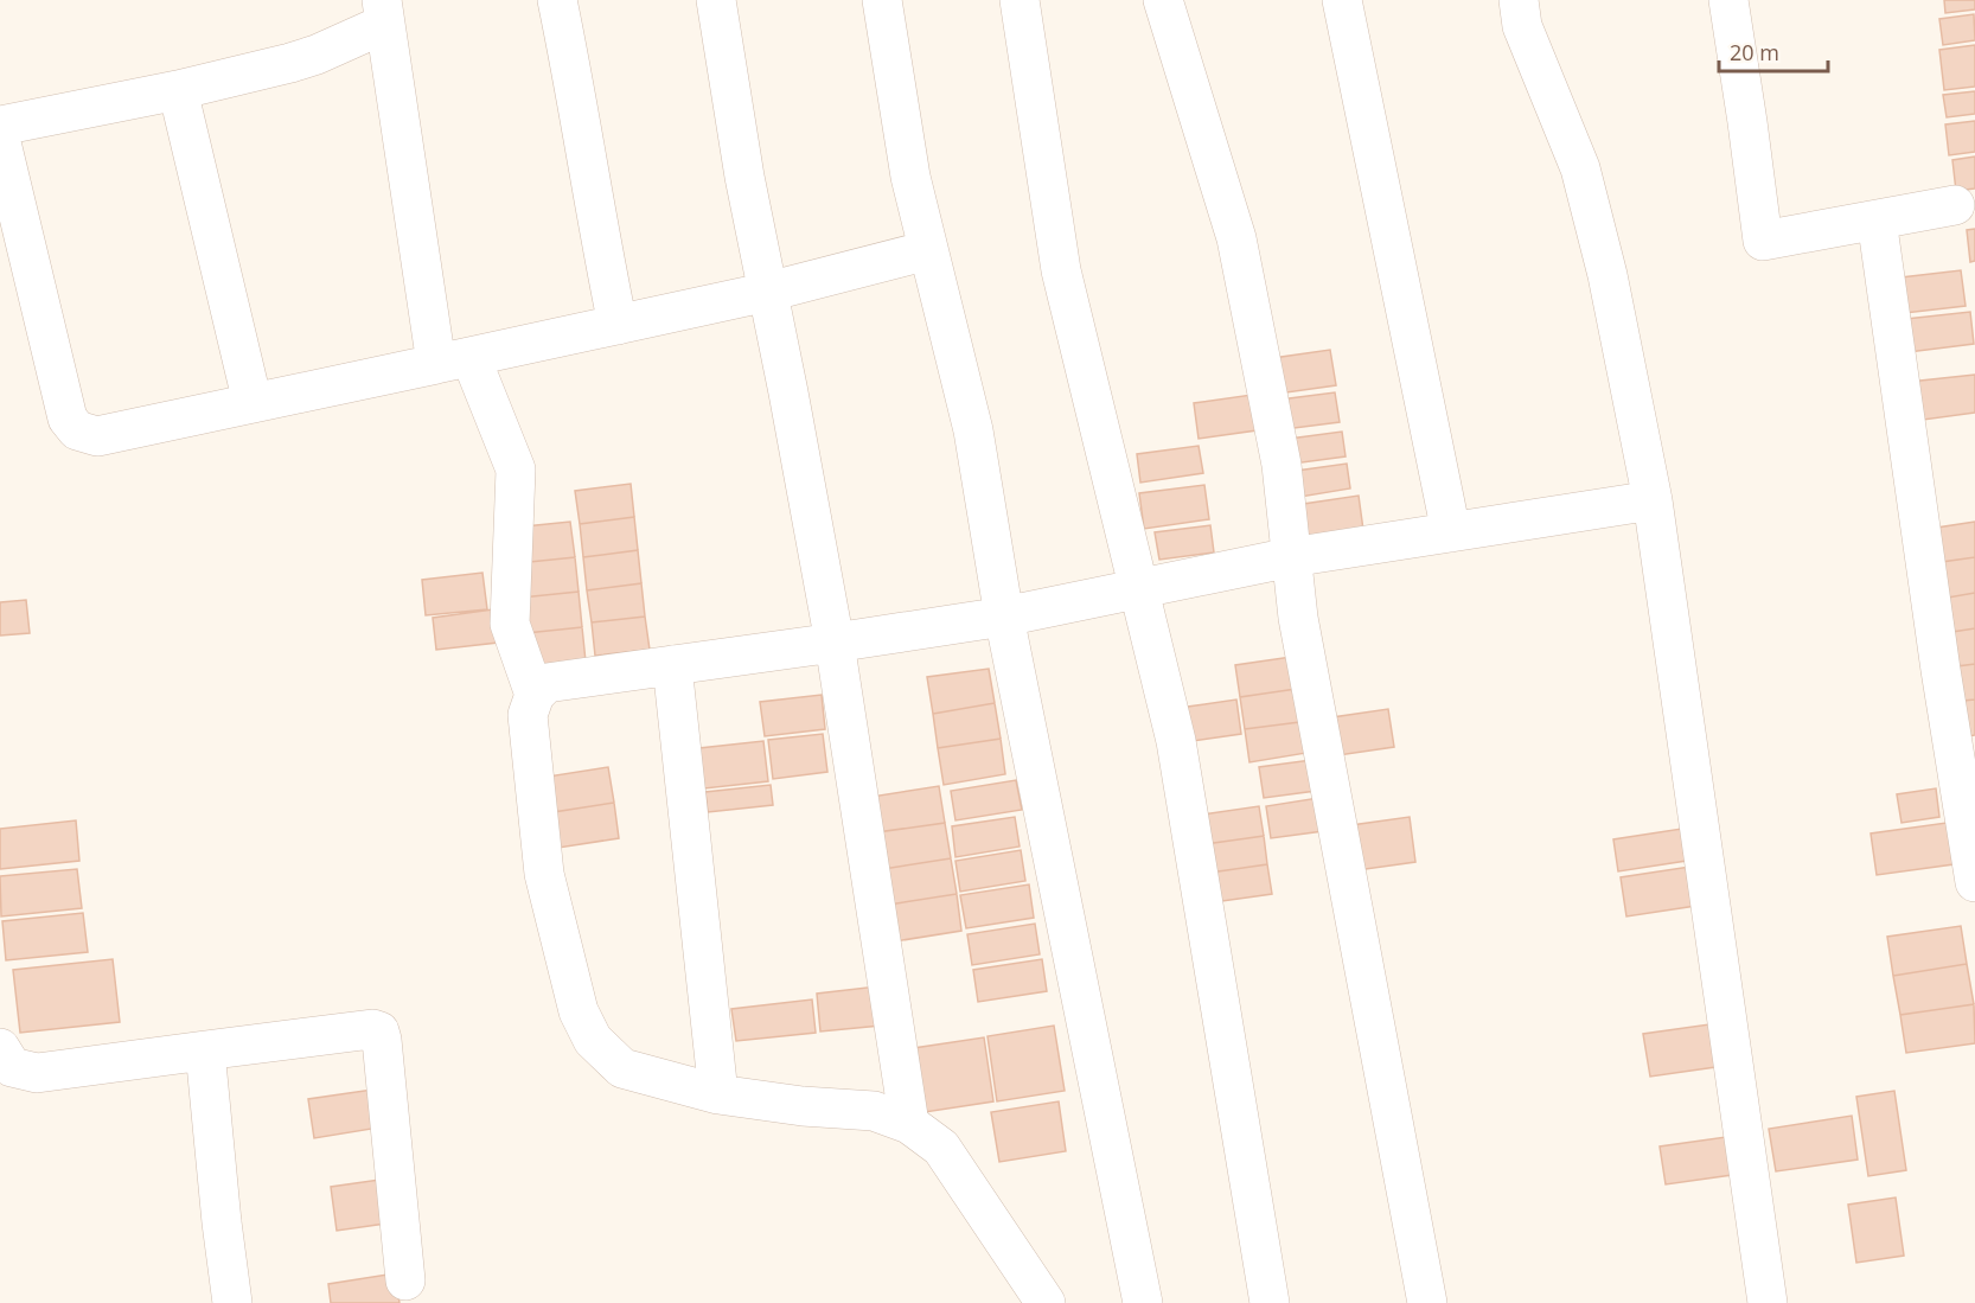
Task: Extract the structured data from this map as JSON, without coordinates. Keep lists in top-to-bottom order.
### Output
{
  "scale_bar": "20 m"
}
